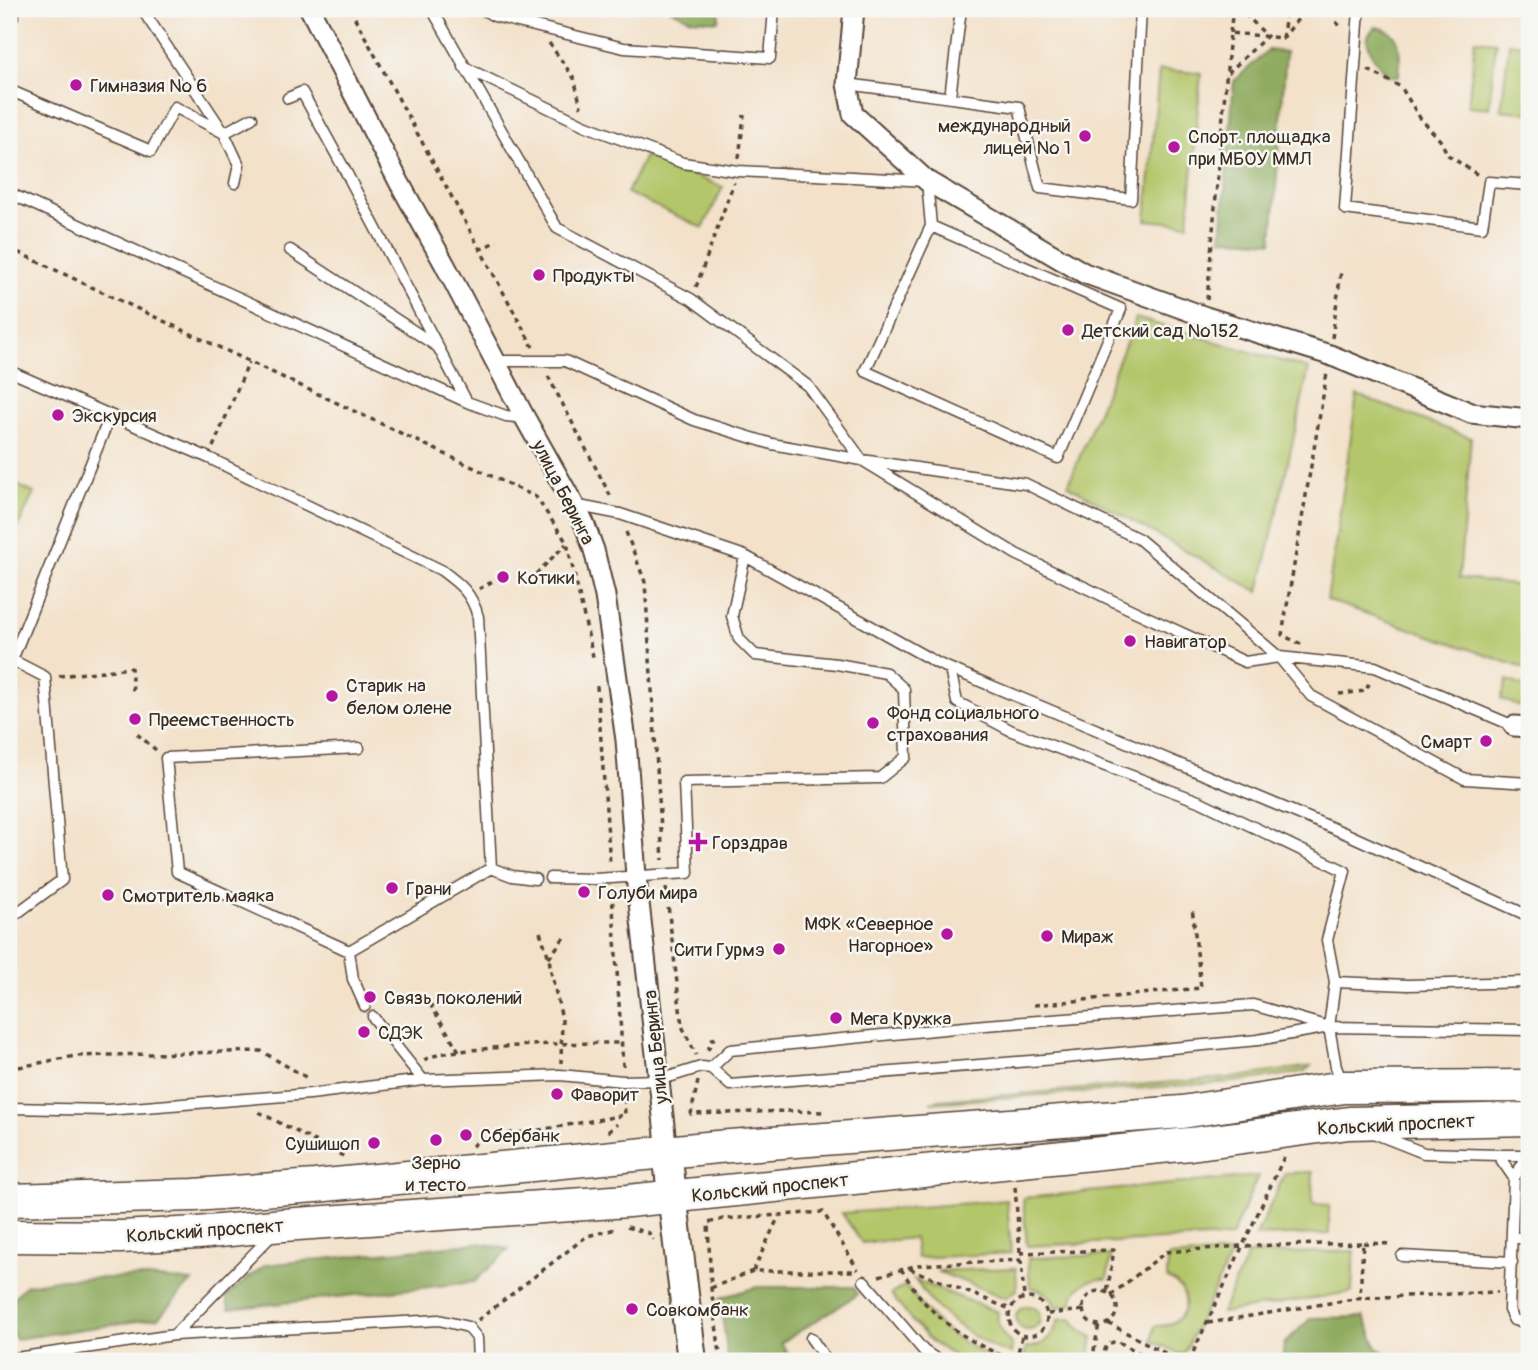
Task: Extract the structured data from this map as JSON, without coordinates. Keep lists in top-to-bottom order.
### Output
{
  "streets": {
    "main road": ["Кольский проспект"],
    "street": ["улица Беринга"]
  },
  "crossings": [
    ["улица Беринга", "Кольский проспект"]
  ],
  "places": {
    "other": [
      "Гимназия № 6",
      "международный лицей № 1",
      "Спорт. площадка при МБОУ ММЛ",
      "Продукты",
      "Детский сад №152",
      "Экскурсия",
      "Котики",
      "Навигатор",
      "Старик на белом олене",
      "Преемственность",
      "Фонд социального страхования",
      "Смарт",
      "Грани",
      "Голуби мира",
      "Смотритель маяка",
      "МФК «Северное Нагорное»",
      "Мираж",
      "Сити Гурмэ",
      "Связь поколений",
      "Мега Кружка",
      "СДЭК",
      "Фаворит",
      "Сбербанк",
      "Зерно и тесто",
      "Сушишоп",
      "Совкомбанк"
    ],
    "health": ["Горздрав"]
  }
}
